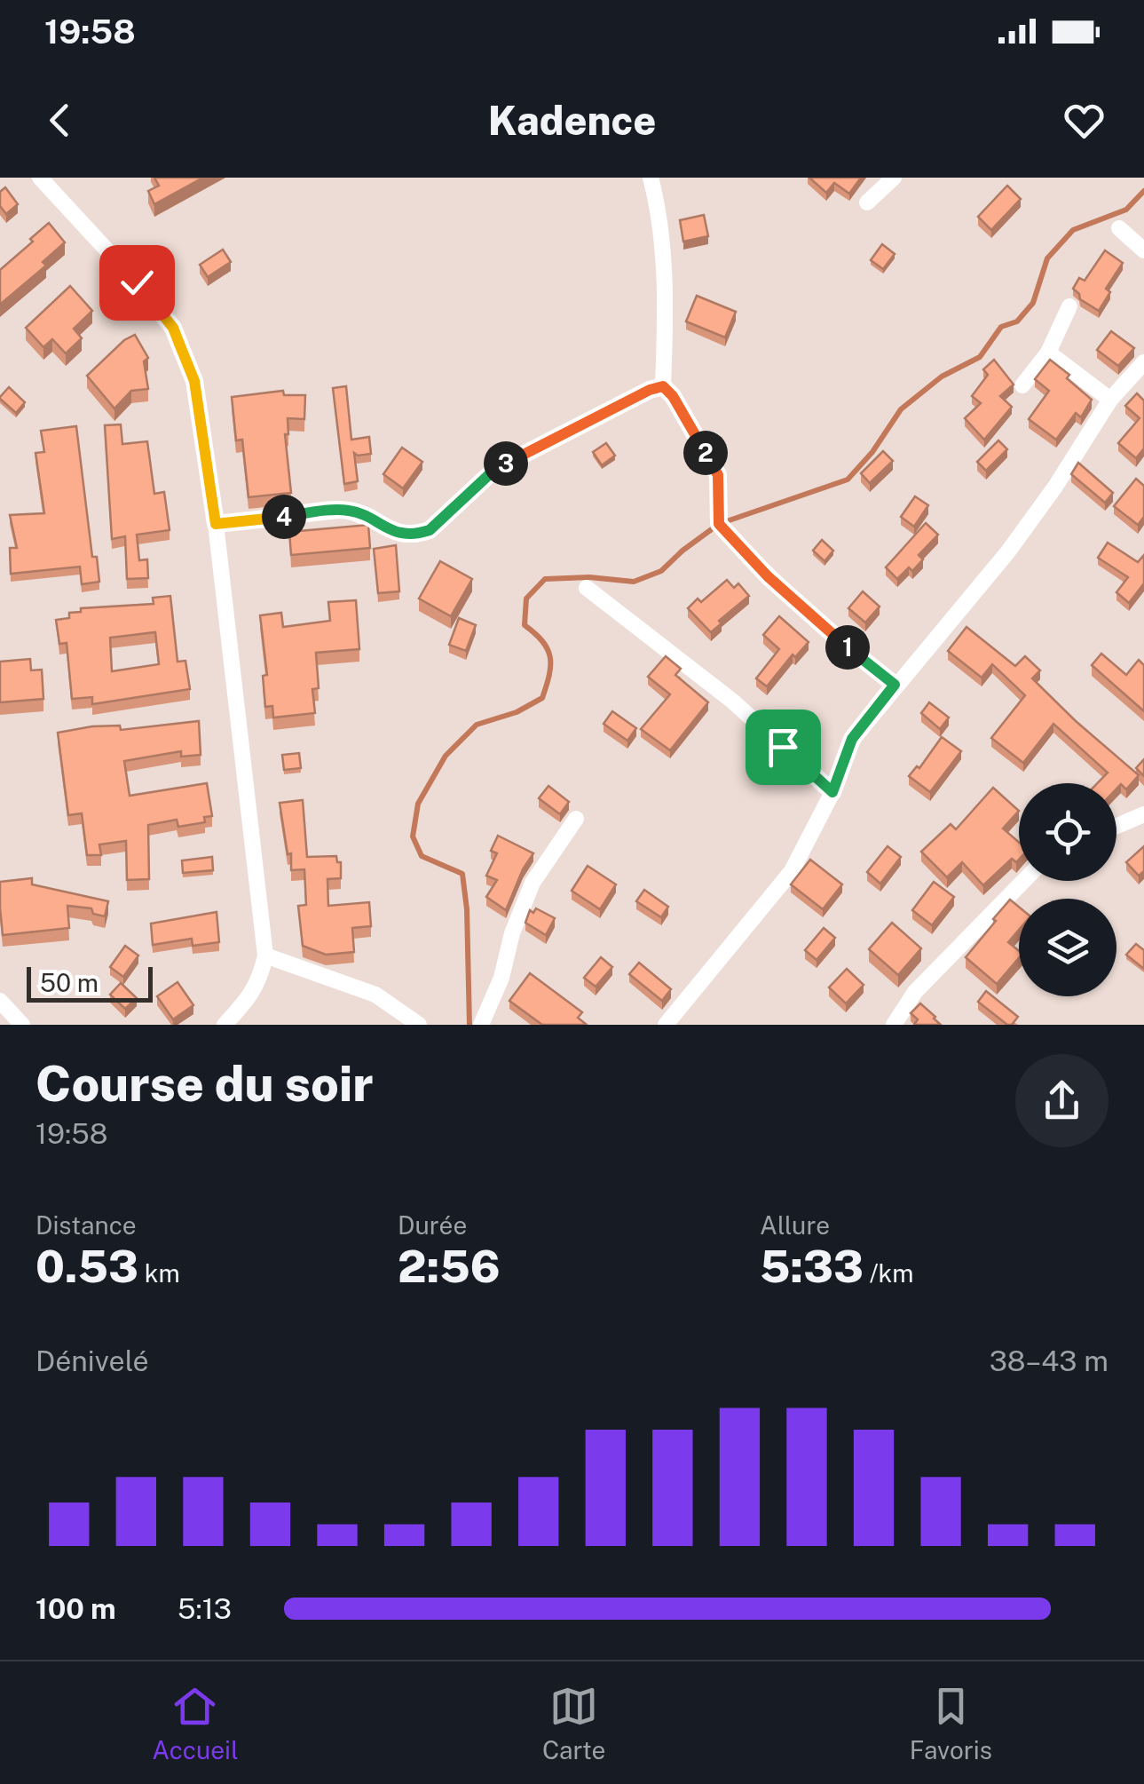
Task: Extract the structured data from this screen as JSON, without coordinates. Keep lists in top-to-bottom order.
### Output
{
  "scale_bar": "50 m",
  "page": {
    "status": "19:58",
    "header": "Kadence",
    "pins": [
      "2",
      "3",
      "4",
      "1"
    ],
    "scale": "50 m",
    "heading": ["Course du soir", "19:58"],
    "stats": [
      ["Distance", "0.53 km"],
      ["Durée", "2:56"],
      ["Allure", "5:33 /km"]
    ],
    "chart": ["Dénivelé", "38–43 m"],
    "list": [
      {
        "name": "100 m",
        "note": "5:13"
      }
    ],
    "tabs": ["Accueil", "Carte", "Favoris"]
  }
}
